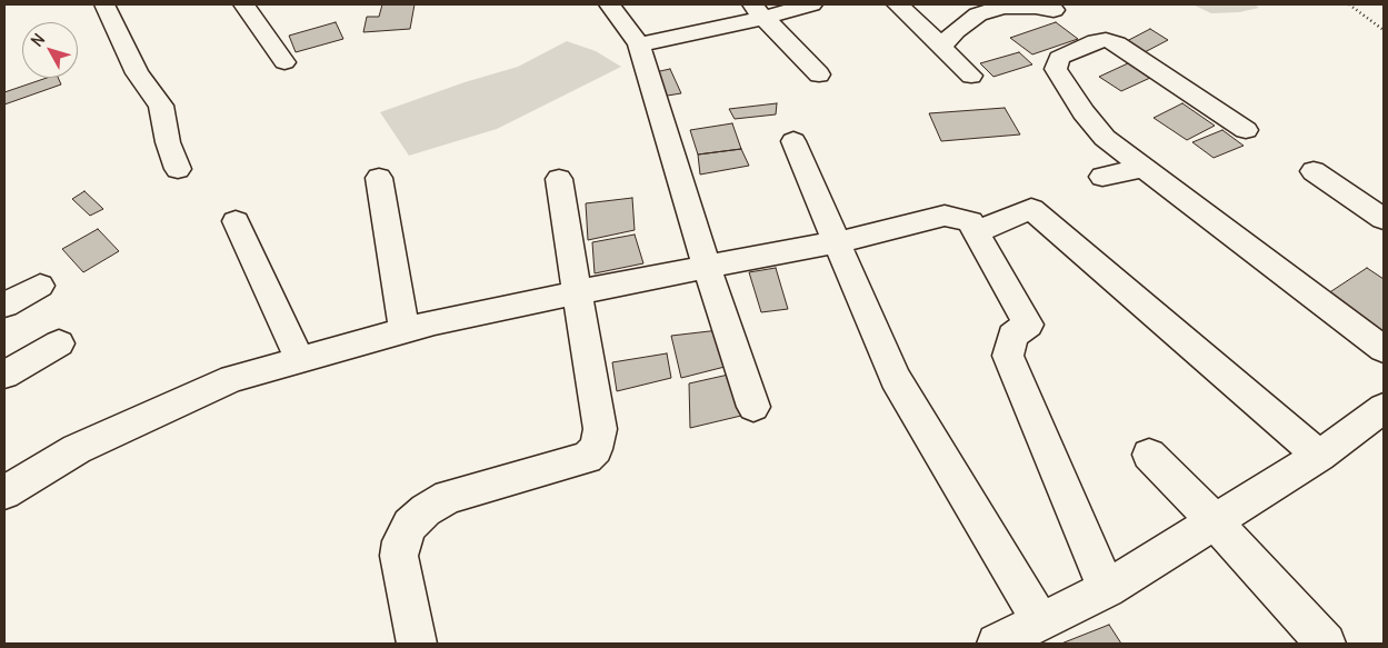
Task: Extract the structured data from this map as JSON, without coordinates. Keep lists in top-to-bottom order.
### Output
{
  "north": "top left"
}
